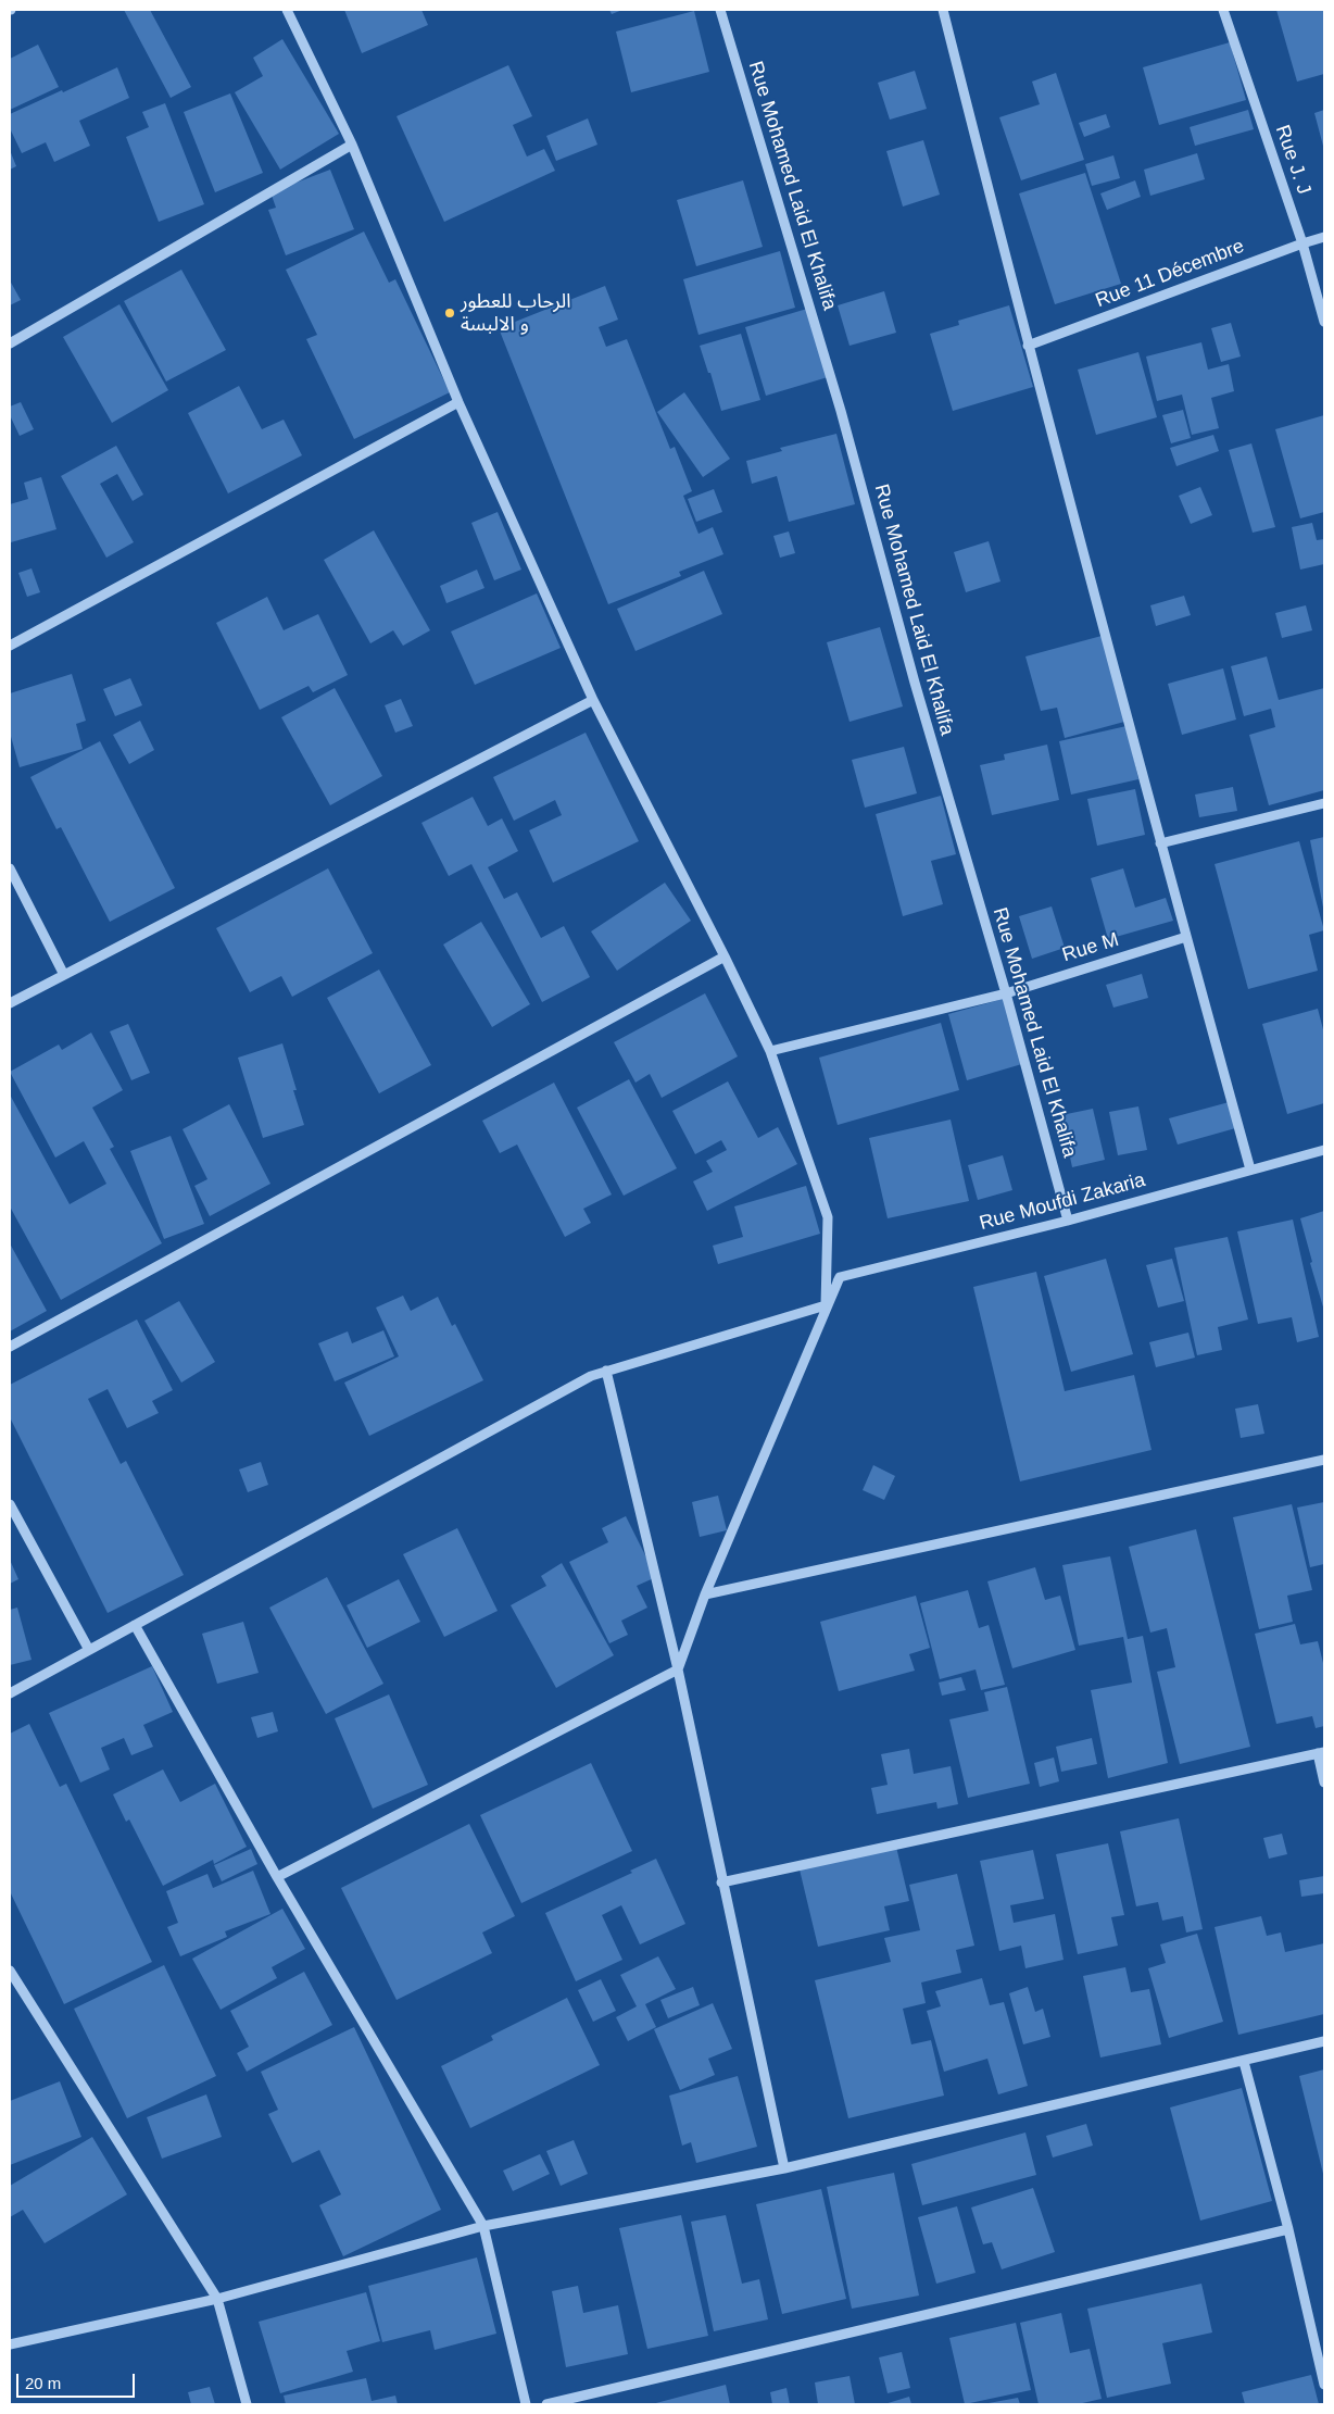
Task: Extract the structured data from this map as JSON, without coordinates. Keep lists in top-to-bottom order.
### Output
{
  "streets": {
    "street": [
      "Rue J. J",
      "Rue Mohamed Laid El Khalifa",
      "Rue 11 Décembre",
      "Rue M",
      "Rue Moufdi Zakaria"
    ]
  },
  "crossings": [
    ["Rue J. J", "Rue 11 Décembre"],
    ["Rue Mohamed Laid El Khalifa", "Rue M"],
    ["Rue Mohamed Laid El Khalifa", "Rue Moufdi Zakaria"]
  ],
  "places": ["الرحاب للعطور و الالبسة"],
  "scale_bar": "20 m"
}
